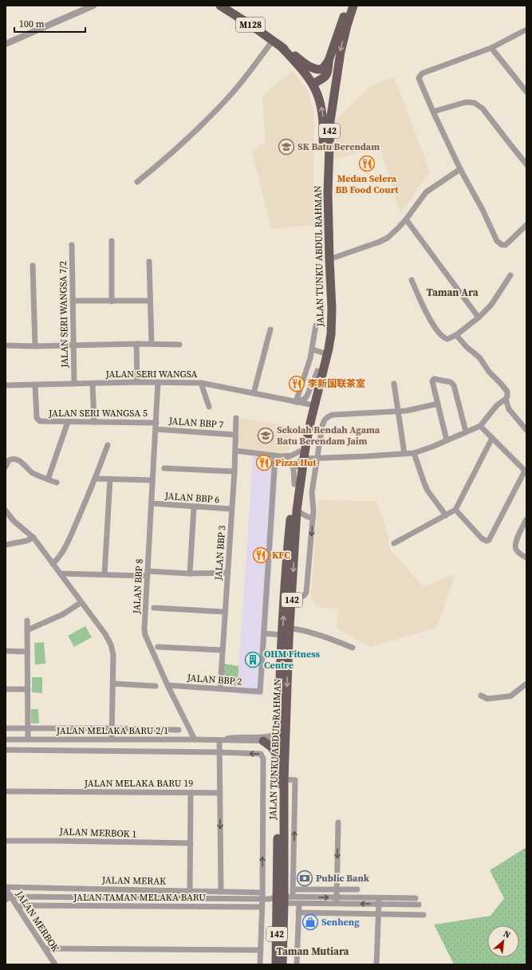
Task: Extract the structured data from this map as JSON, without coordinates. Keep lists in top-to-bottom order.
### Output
{
  "streets": {
    "main road": ["M128", "142", "JALAN TUNKU ABDUL RAHMAN"],
    "street": [
      "JALAN SERI WANGSA 7/2",
      "JALAN SERI WANGSA",
      "JALAN SERI WANGSA 5",
      "JALAN BBP 7",
      "JALAN BBP 6",
      "JALAN BBP 3",
      "JALAN BBP 8",
      "JALAN BBP 2",
      "JALAN MELAKA BARU 2/1",
      "JALAN MELAKA BARU 19",
      "JALAN MERBOK 1",
      "JALAN MERAK",
      "JALAN TAMAN MELAKA BARU",
      "JALAN MERBOK"
    ]
  },
  "crossings": [
    ["M128", "JALAN TUNKU ABDUL RAHMAN"],
    ["JALAN TUNKU ABDUL RAHMAN", "JALAN SERI WANGSA"],
    ["JALAN TUNKU ABDUL RAHMAN", "JALAN MERAK"],
    ["JALAN SERI WANGSA 7/2", "JALAN SERI WANGSA"],
    ["JALAN SERI WANGSA", "JALAN SERI WANGSA 5"],
    ["JALAN SERI WANGSA", "JALAN BBP 8"],
    ["JALAN SERI WANGSA 5", "JALAN BBP 7"],
    ["JALAN SERI WANGSA 5", "JALAN BBP 8"],
    ["JALAN BBP 7", "JALAN BBP 3"],
    ["JALAN BBP 7", "JALAN BBP 8"],
    ["JALAN BBP 6", "JALAN BBP 3"],
    ["JALAN BBP 6", "JALAN BBP 8"],
    ["JALAN BBP 3", "JALAN BBP 2"],
    ["JALAN BBP 8", "JALAN BBP 2"],
    ["JALAN BBP 8", "JALAN MELAKA BARU 2/1"],
    ["JALAN MERAK", "JALAN MERBOK"],
    ["JALAN TAMAN MELAKA BARU", "JALAN MERBOK"]
  ],
  "districts": ["Taman Ara", "Taman Mutiara"],
  "places": {
    "school or university": ["SK Batu Berendam", "Sekolah Rendah Agama Batu Berendam Jaim"],
    "restaurant": [
      "Medan Selera BB Food Court",
      "李新国联茶室",
      "Pizza Hut",
      "KFC"
    ],
    "building": ["OHM Fitness Centre"],
    "bank": ["Public Bank"],
    "shop": ["Senheng"]
  },
  "scale_bar": "100 m",
  "north": "top right"
}
